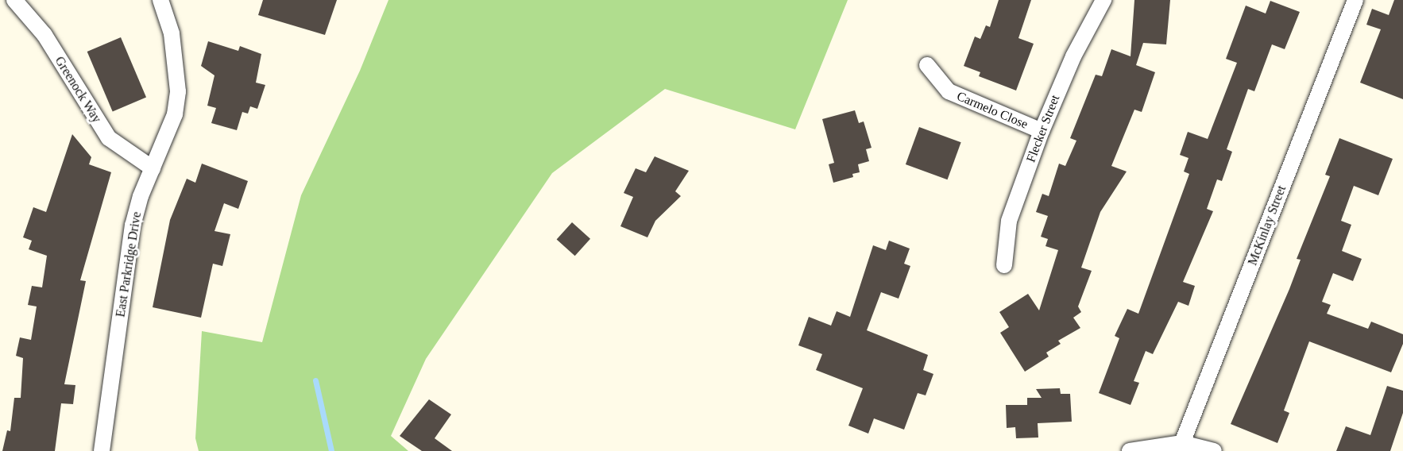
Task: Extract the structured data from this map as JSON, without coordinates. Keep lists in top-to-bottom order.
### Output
{
  "streets": {
    "street": [
      "Greenock Way",
      "Carmelo Close",
      "Flecker Street",
      "McKinlay Street",
      "East Parkridge Drive"
    ]
  },
  "crossings": [
    ["Greenock Way", "East Parkridge Drive"],
    ["Carmelo Close", "Flecker Street"]
  ]
}
